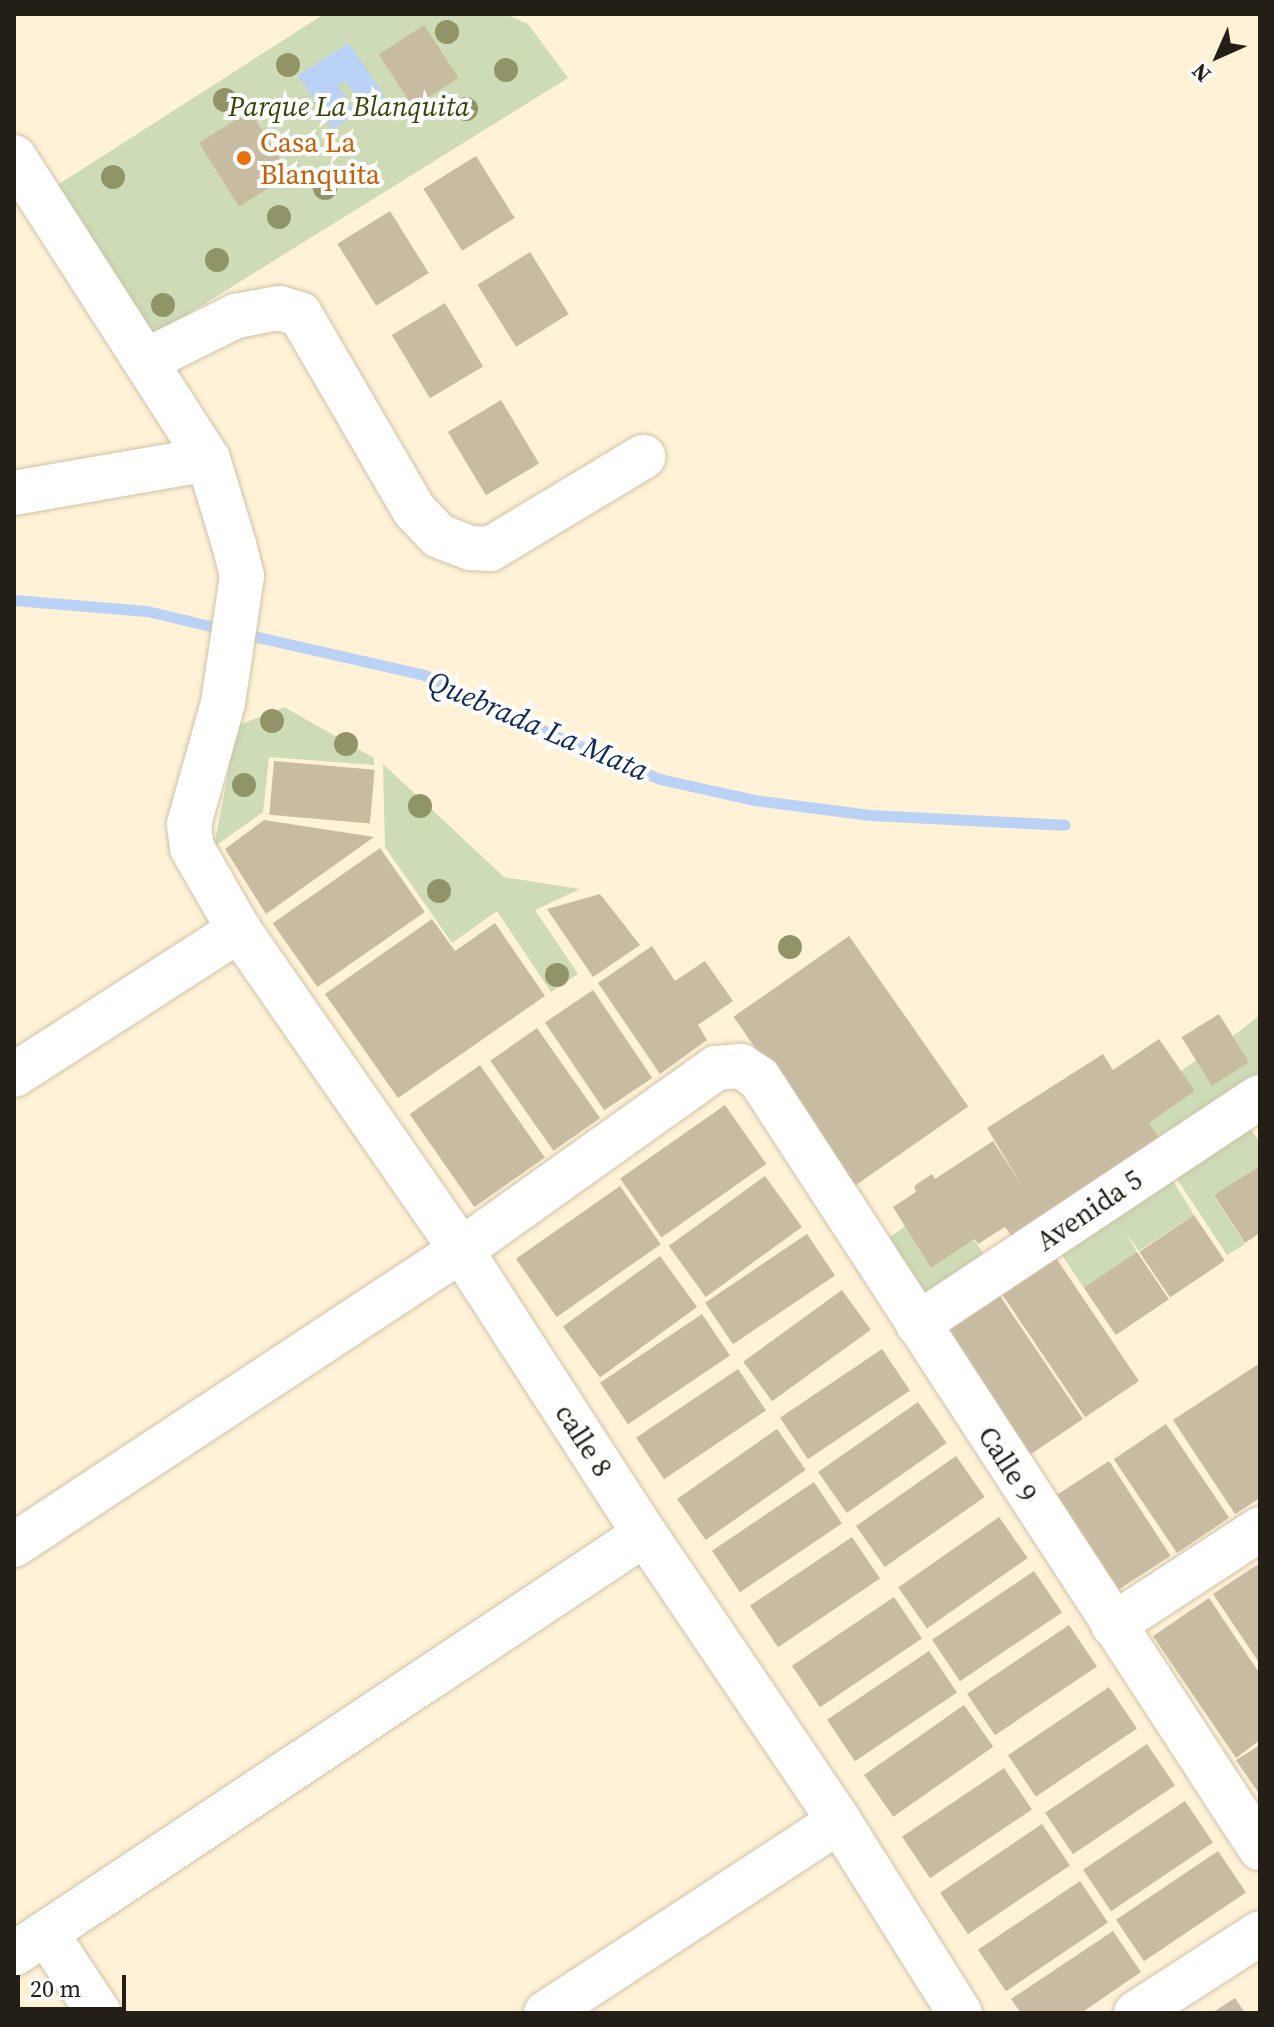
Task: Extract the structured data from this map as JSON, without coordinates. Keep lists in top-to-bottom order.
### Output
{
  "streets": {
    "street": ["Avenida 5", "calle 8", "Calle 9"]
  },
  "crossings": [
    ["Avenida 5", "Calle 9"],
    ["calle 8", "Calle 9"]
  ],
  "water": ["Quebrada La Mata"],
  "parks": ["Parque La Blanquita"],
  "places": ["Casa La Blanquita"],
  "scale_bar": "20 m",
  "north": "bottom left"
}
